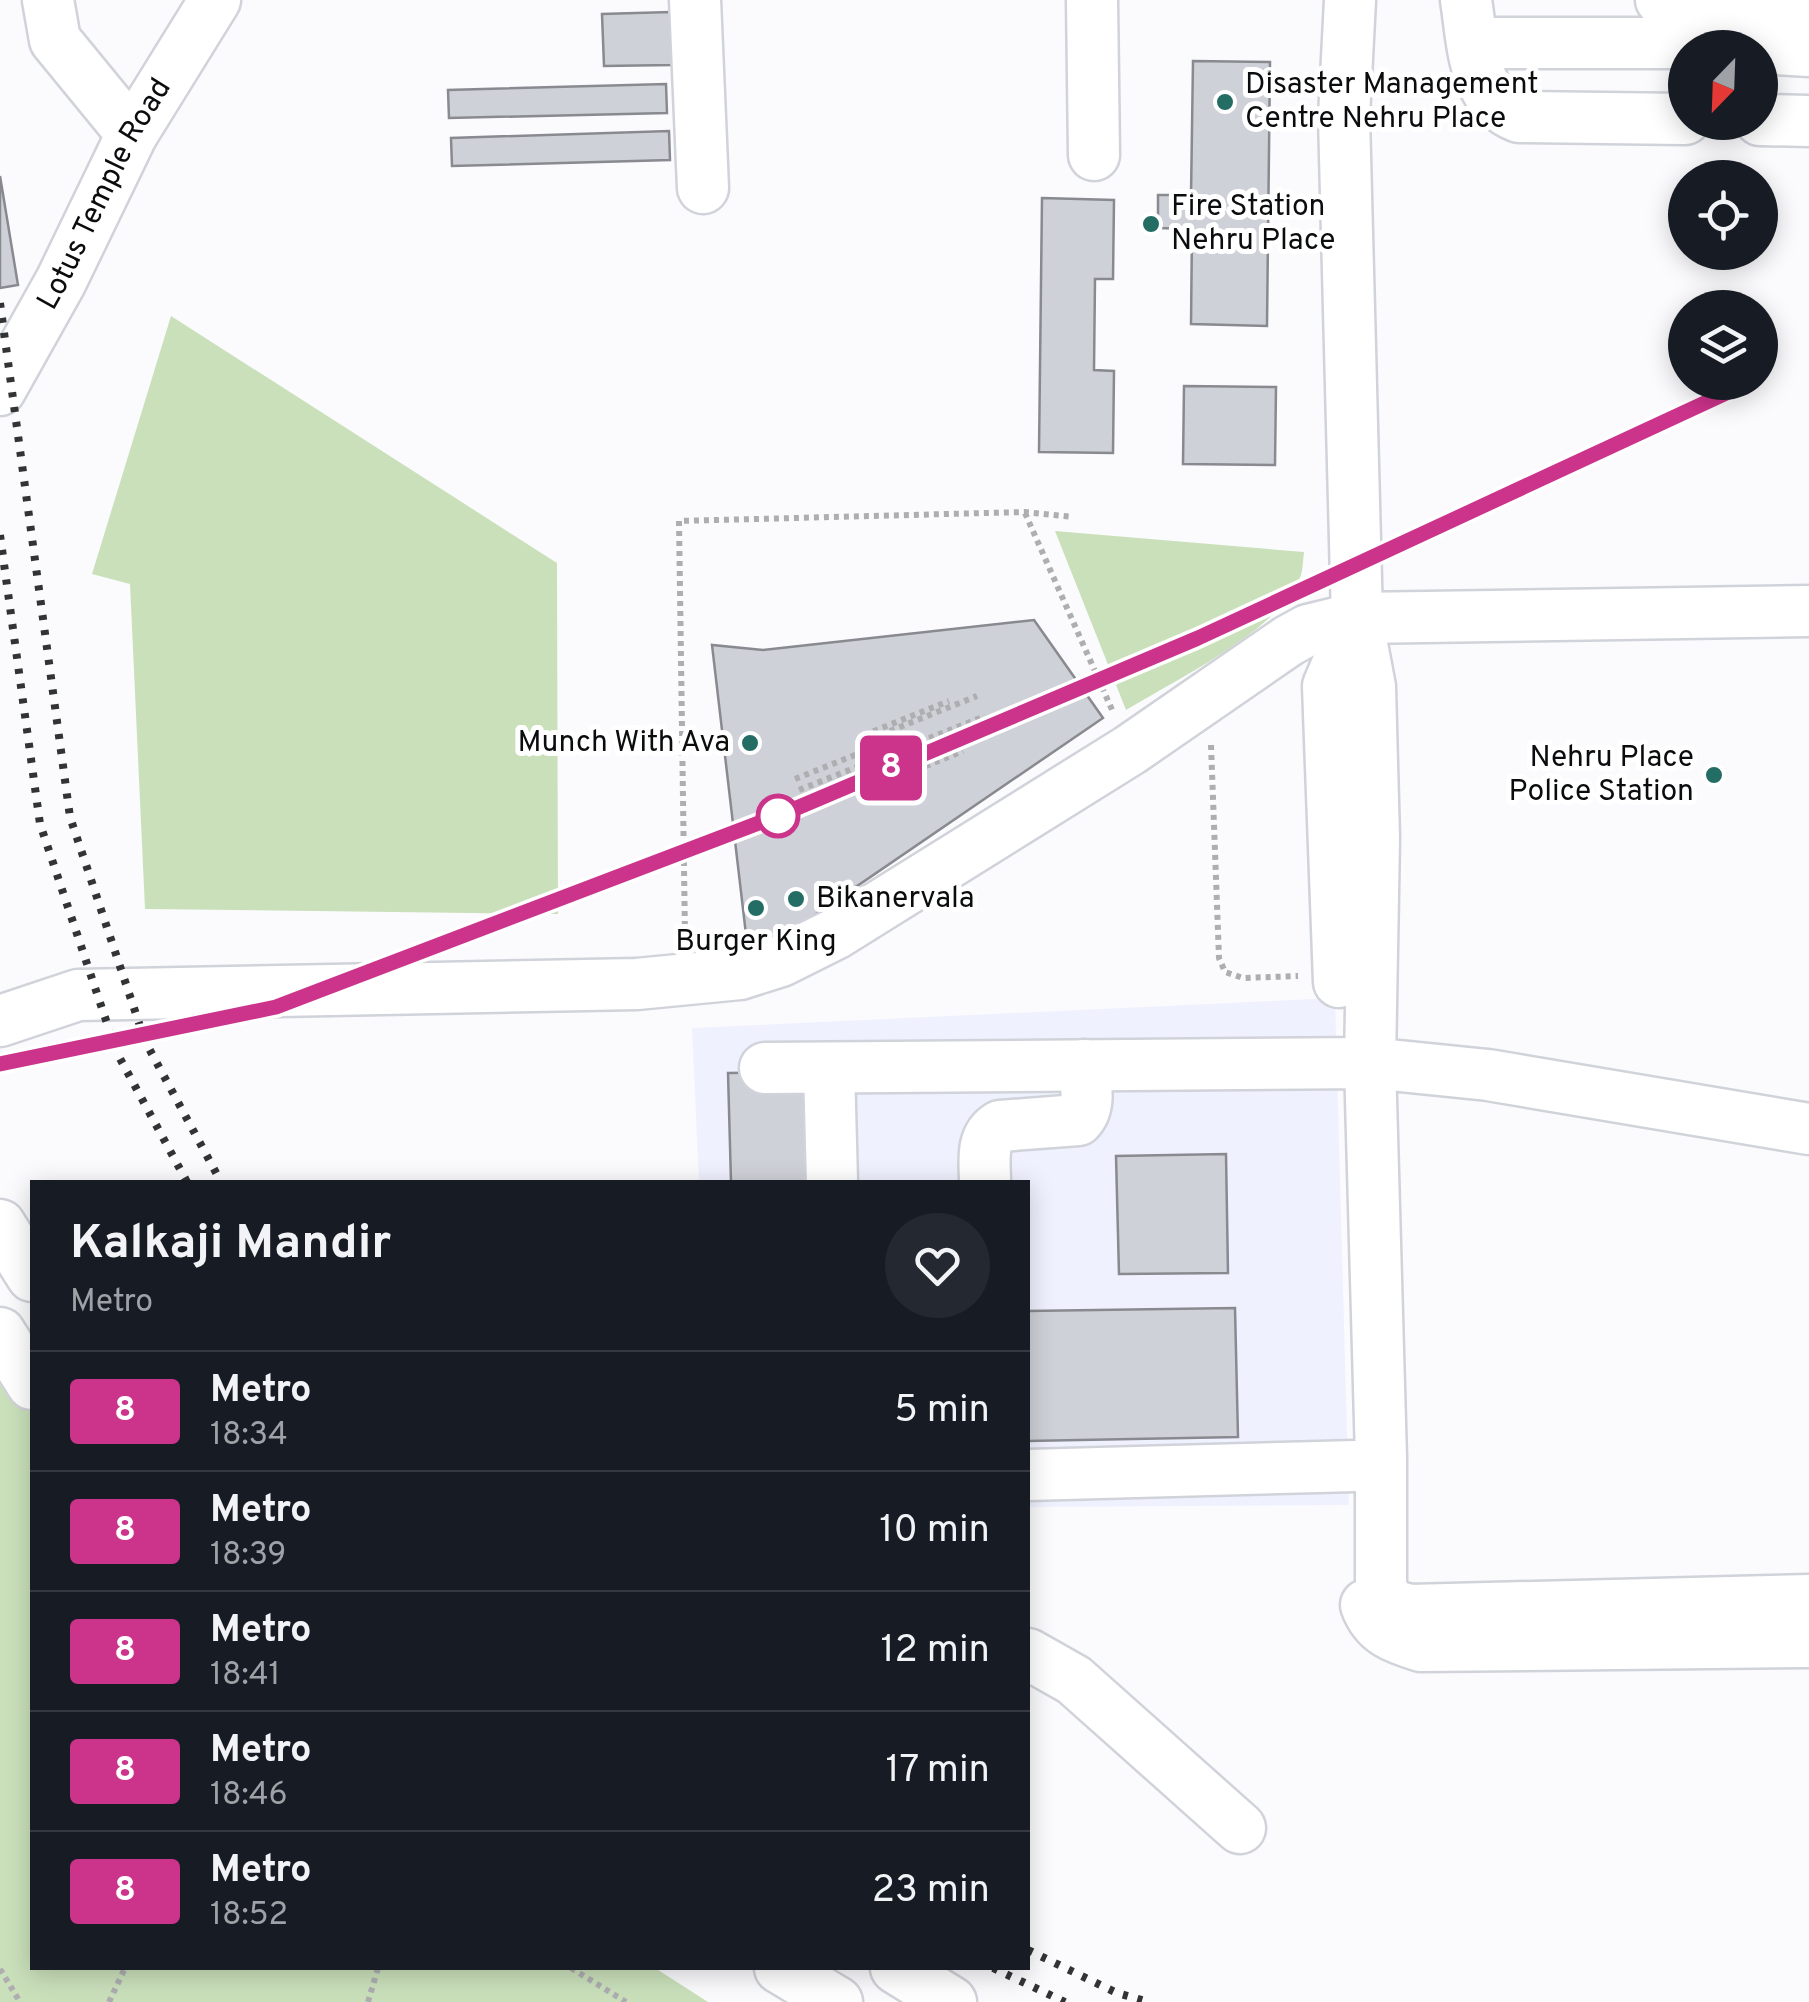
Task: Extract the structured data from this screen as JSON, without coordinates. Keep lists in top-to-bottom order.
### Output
{
  "streets": {
    "street": ["Lotus Temple Road"]
  },
  "places": [
    "Disaster Management Centre Nehru Place",
    "Fire Station Nehru Place",
    "Munch With Ava",
    "Nehru Place Police Station",
    "Bikanervala",
    "Burger King"
  ],
  "lines": ["metro line 8"],
  "north": "bottom left",
  "page": {
    "on_map": "8",
    "heading": ["Kalkaji Mandir", "Metro"],
    "list": [
      {
        "mark": "8",
        "name": "Metro",
        "note": "18:34",
        "value": "5 min"
      },
      {
        "mark": "8",
        "name": "Metro",
        "note": "18:39",
        "value": "10 min"
      },
      {
        "mark": "8",
        "name": "Metro",
        "note": "18:41",
        "value": "12 min"
      },
      {
        "mark": "8",
        "name": "Metro",
        "note": "18:46",
        "value": "17 min"
      },
      {
        "mark": "8",
        "name": "Metro",
        "note": "18:52",
        "value": "23 min"
      }
    ]
  }
}
